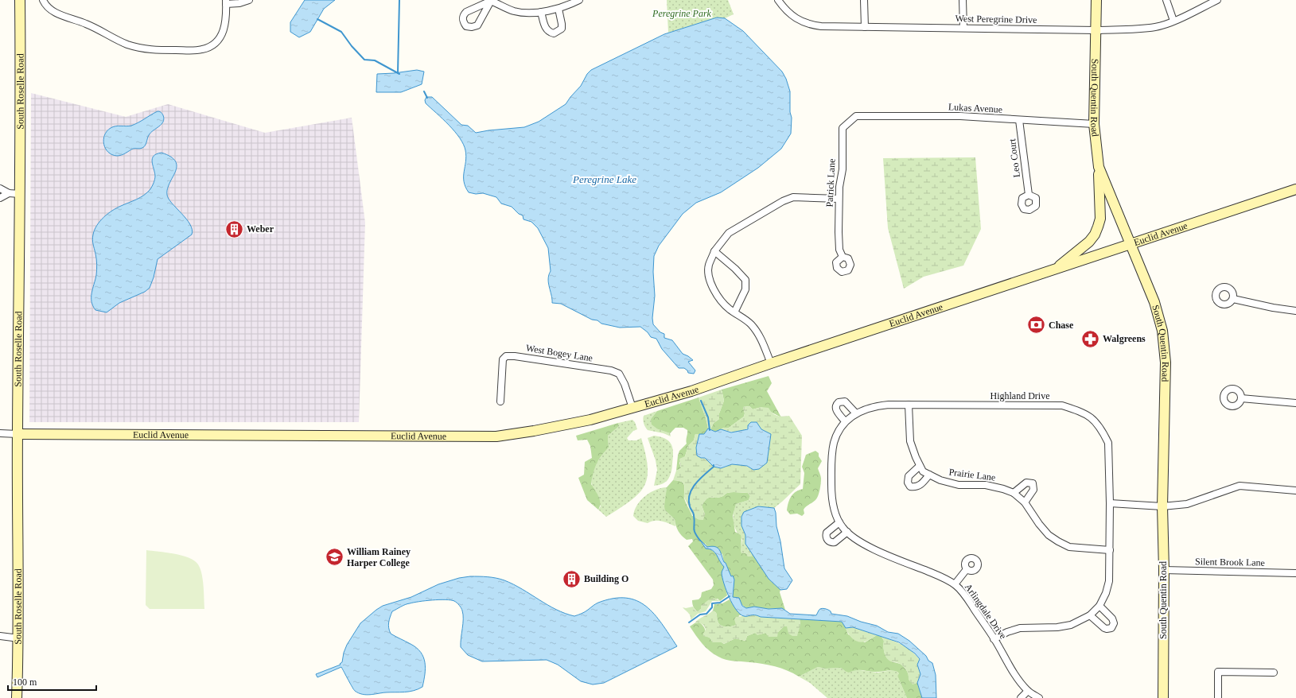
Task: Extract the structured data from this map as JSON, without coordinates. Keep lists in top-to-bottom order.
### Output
{
  "streets": {
    "main road": ["South Roselle Road", "South Quentin Road", "Euclid Avenue"],
    "street": [
      "West Peregrine Drive",
      "Lukas Avenue",
      "Leo Court",
      "Patrick Lane",
      "West Bogey Lane",
      "Highland Drive",
      "Prairie Lane",
      "Silent Brook Lane",
      "Arlingdale Drive"
    ]
  },
  "crossings": [
    ["West Peregrine Drive", "South Quentin Road"],
    ["South Roselle Road", "Euclid Avenue"],
    ["South Quentin Road", "Lukas Avenue"],
    ["South Quentin Road", "Euclid Avenue"],
    ["South Quentin Road", "Silent Brook Lane"],
    ["Lukas Avenue", "Leo Court"],
    ["Lukas Avenue", "Patrick Lane"],
    ["Euclid Avenue", "West Bogey Lane"],
    ["Highland Drive", "Prairie Lane"],
    ["Highland Drive", "Arlingdale Drive"]
  ],
  "water": ["Peregrine Lake"],
  "parks": ["Peregrine Park"],
  "places": {
    "building": ["Weber", "Building O"],
    "bank": ["Chase"],
    "pharmacy": ["Walgreens"],
    "school or university": ["William Rainey Harper College"]
  },
  "scale_bar": "100 m"
}
